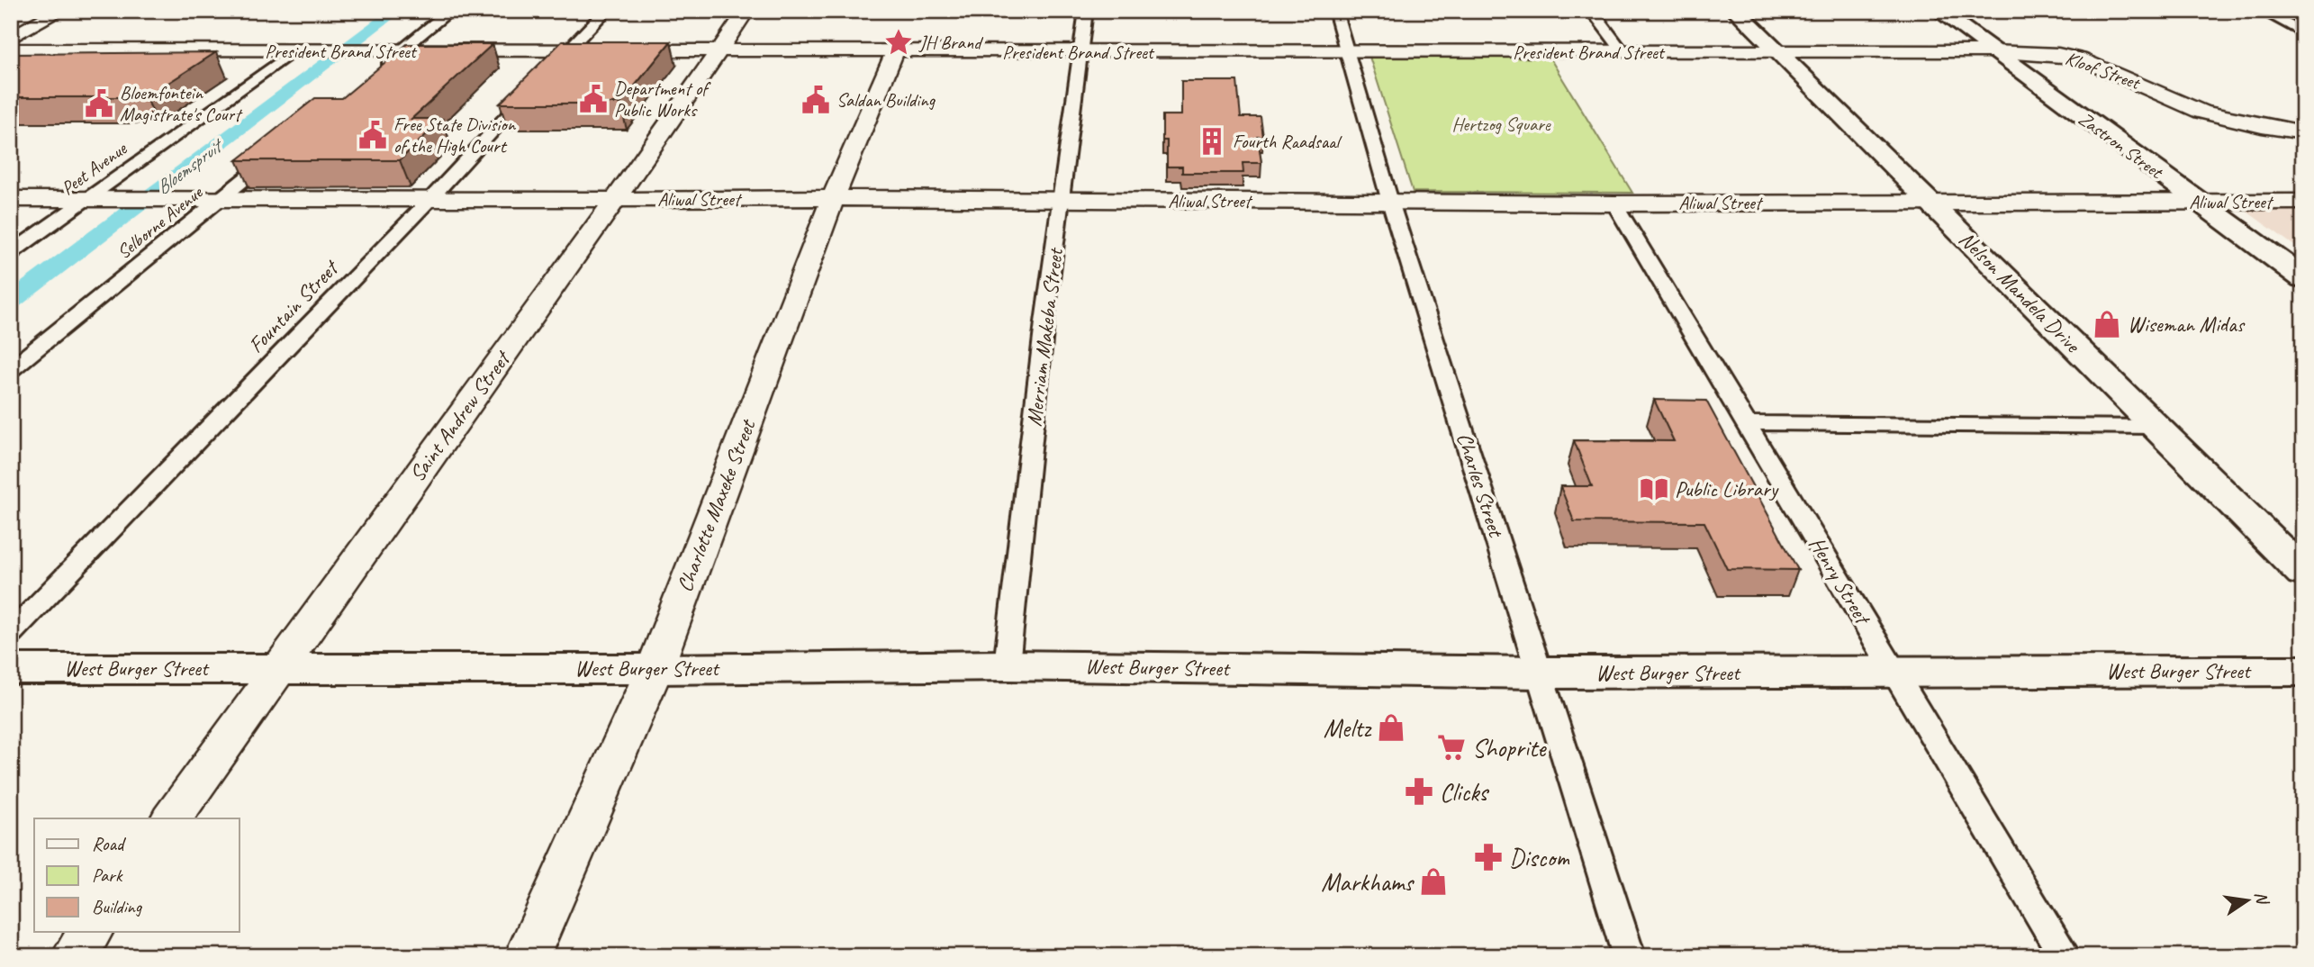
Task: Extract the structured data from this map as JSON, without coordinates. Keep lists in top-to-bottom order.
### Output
{
  "streets": {
    "main road": ["Zastron Street", "Nelson Mandela Drive", "West Burger Street"],
    "street": [
      "President Brand Street",
      "Kloof Street",
      "Peet Avenue",
      "Aliwal Street",
      "Selborne Avenue",
      "Fountain Street",
      "Merriam Makeba Street",
      "Saint Andrew Street",
      "Charles Street",
      "Charlotte Maxeke Street",
      "Henry Street"
    ]
  },
  "crossings": [
    ["President Brand Street", "Kloof Street"],
    ["President Brand Street", "Zastron Street"],
    ["President Brand Street", "Peet Avenue"],
    ["President Brand Street", "Nelson Mandela Drive"],
    ["President Brand Street", "Fountain Street"],
    ["President Brand Street", "Merriam Makeba Street"],
    ["President Brand Street", "Saint Andrew Street"],
    ["President Brand Street", "Charles Street"],
    ["President Brand Street", "Charlotte Maxeke Street"],
    ["Kloof Street", "Zastron Street"],
    ["Zastron Street", "Aliwal Street"],
    ["Peet Avenue", "Aliwal Street"],
    ["Aliwal Street", "Selborne Avenue"],
    ["Aliwal Street", "Nelson Mandela Drive"],
    ["Aliwal Street", "Fountain Street"],
    ["Aliwal Street", "Merriam Makeba Street"],
    ["Aliwal Street", "Saint Andrew Street"],
    ["Aliwal Street", "Charles Street"],
    ["Aliwal Street", "Charlotte Maxeke Street"],
    ["Aliwal Street", "Henry Street"],
    ["Merriam Makeba Street", "West Burger Street"],
    ["Saint Andrew Street", "West Burger Street"],
    ["Charles Street", "West Burger Street"],
    ["Charlotte Maxeke Street", "West Burger Street"],
    ["Henry Street", "West Burger Street"]
  ],
  "water": ["Bloemspruit"],
  "parks": ["Hertzog Square"],
  "places": {
    "place": ["JH Brand"],
    "public building": [
      "Department of Public Works",
      "Saldan Building",
      "Bloemfontein Magistrate's Court",
      "Free State Division of the High Court"
    ],
    "building": ["Fourth Raadsaal"],
    "shop": ["Wiseman Midas", "Meltz", "Markhams"],
    "library": ["Public Library"],
    "supermarket": ["Shoprite"],
    "pharmacy": ["Clicks", "Discom"]
  },
  "legend": ["Road", "Park", "Building"],
  "north": "right"
}
